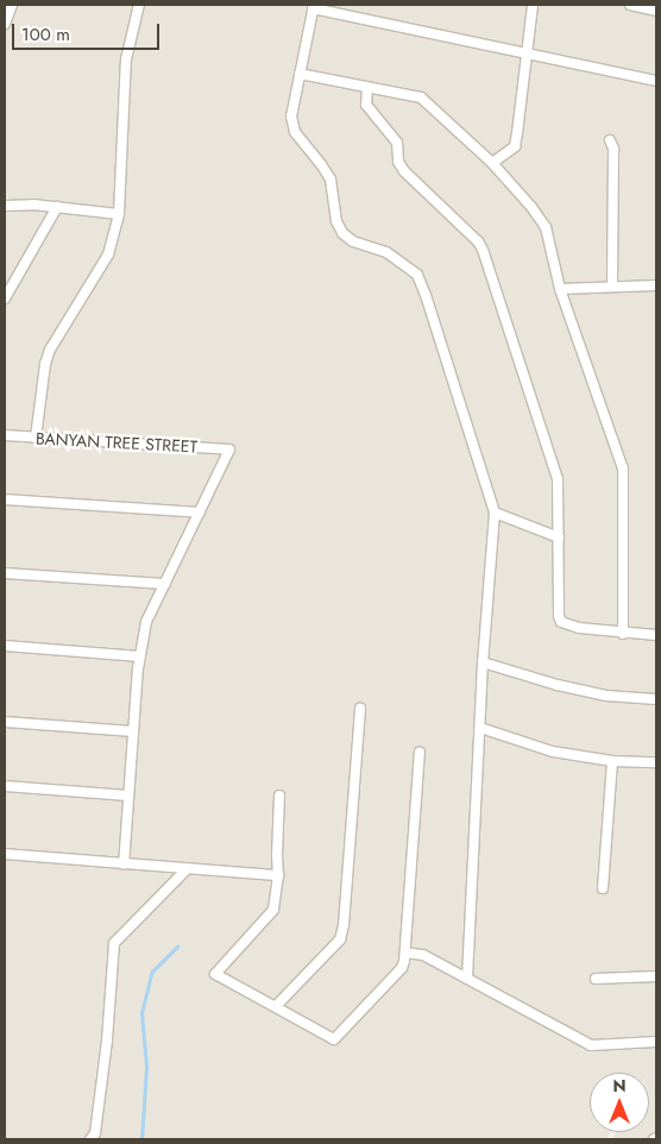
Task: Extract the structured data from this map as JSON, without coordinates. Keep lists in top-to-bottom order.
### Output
{
  "streets": {
    "street": ["BANYAN TREE STREET"]
  },
  "scale_bar": "100 m",
  "north": "top"
}
